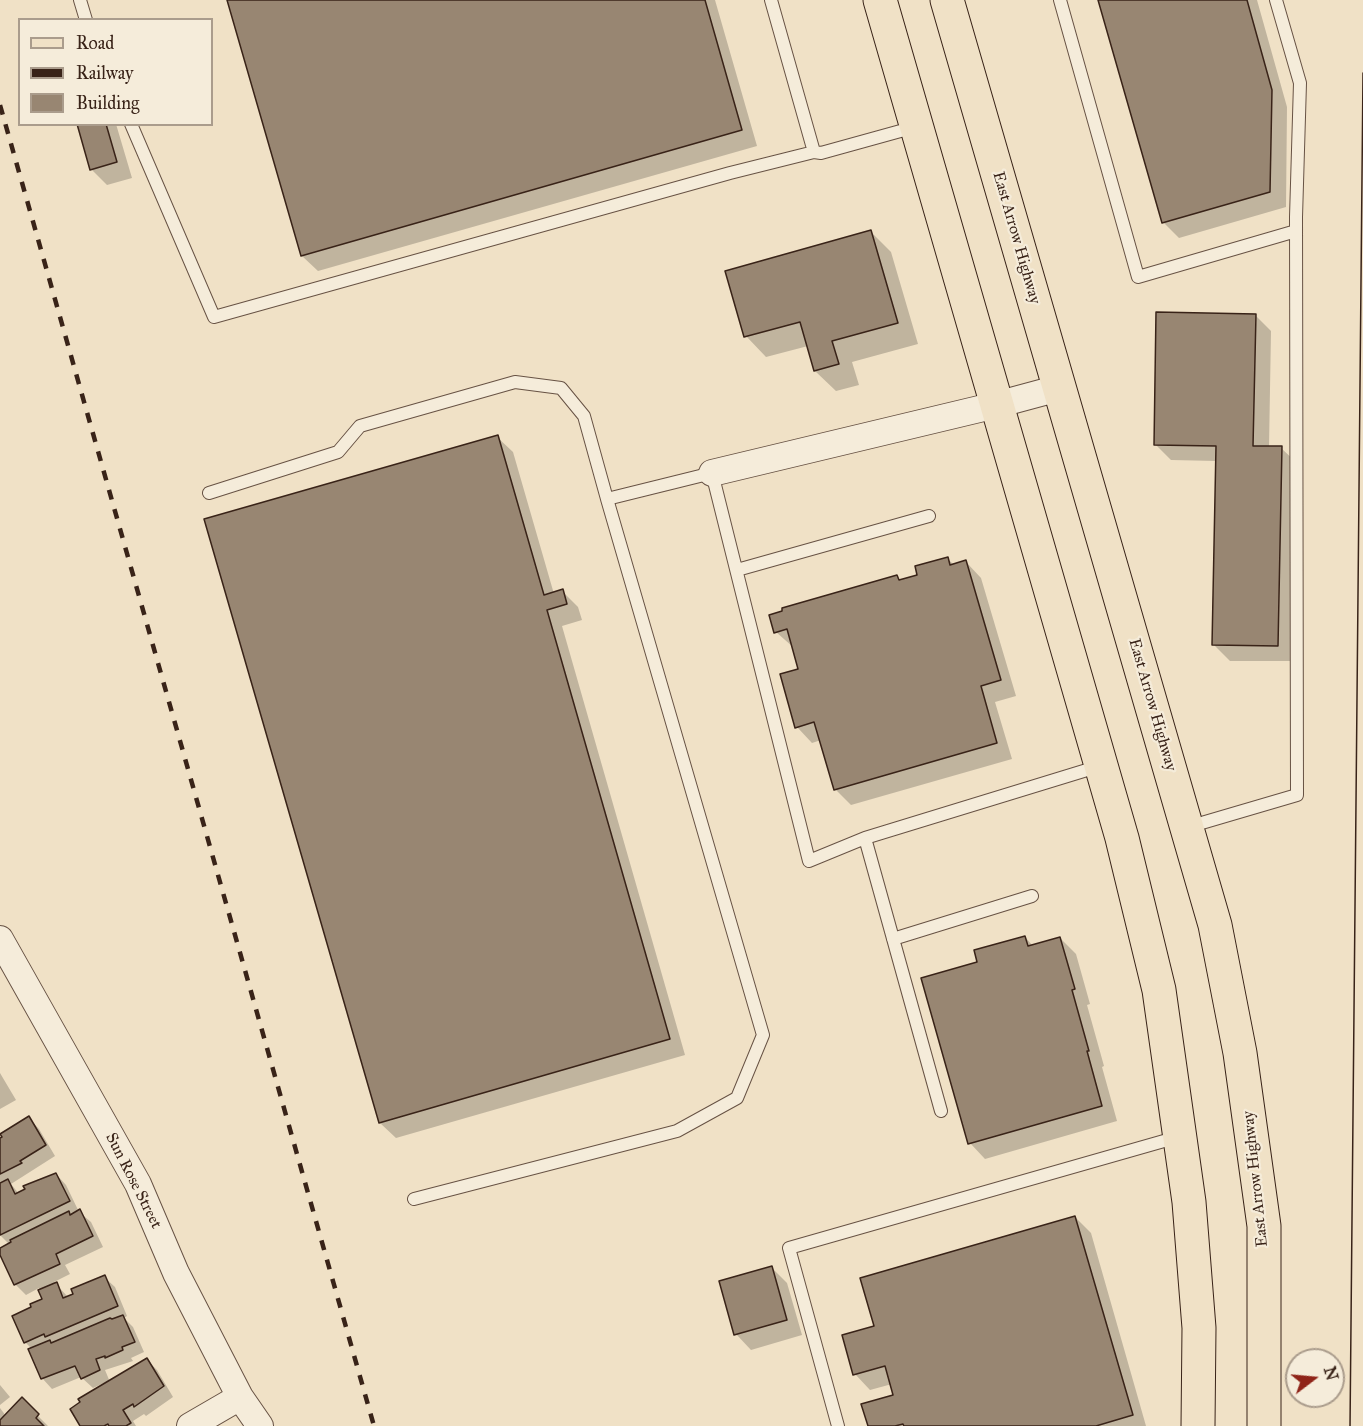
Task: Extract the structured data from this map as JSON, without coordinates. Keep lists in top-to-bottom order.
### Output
{
  "streets": {
    "main road": ["East Arrow Highway"],
    "street": ["Sun Rose Street"]
  },
  "legend": ["Road", "Railway", "Building"],
  "north": "right"
}
